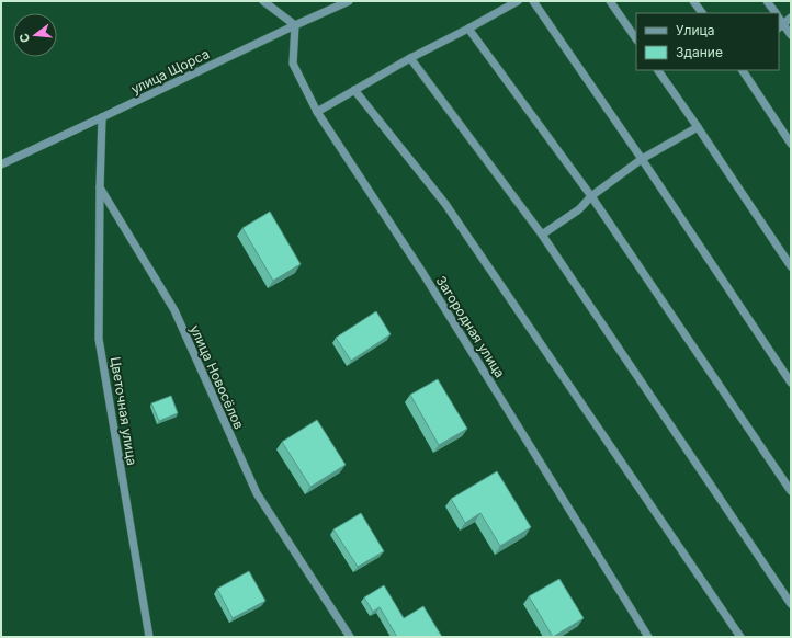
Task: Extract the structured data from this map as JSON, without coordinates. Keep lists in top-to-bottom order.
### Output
{
  "streets": {
    "street": [
      "улица Щорса",
      "Загородная улица",
      "улица Новосёлов",
      "Цветочная улица"
    ]
  },
  "crossings": [
    ["улица Щорса", "Загородная улица"],
    ["улица Новосёлов", "Цветочная улица"]
  ],
  "legend": ["Улица", "Здание"],
  "north": "left"
}
